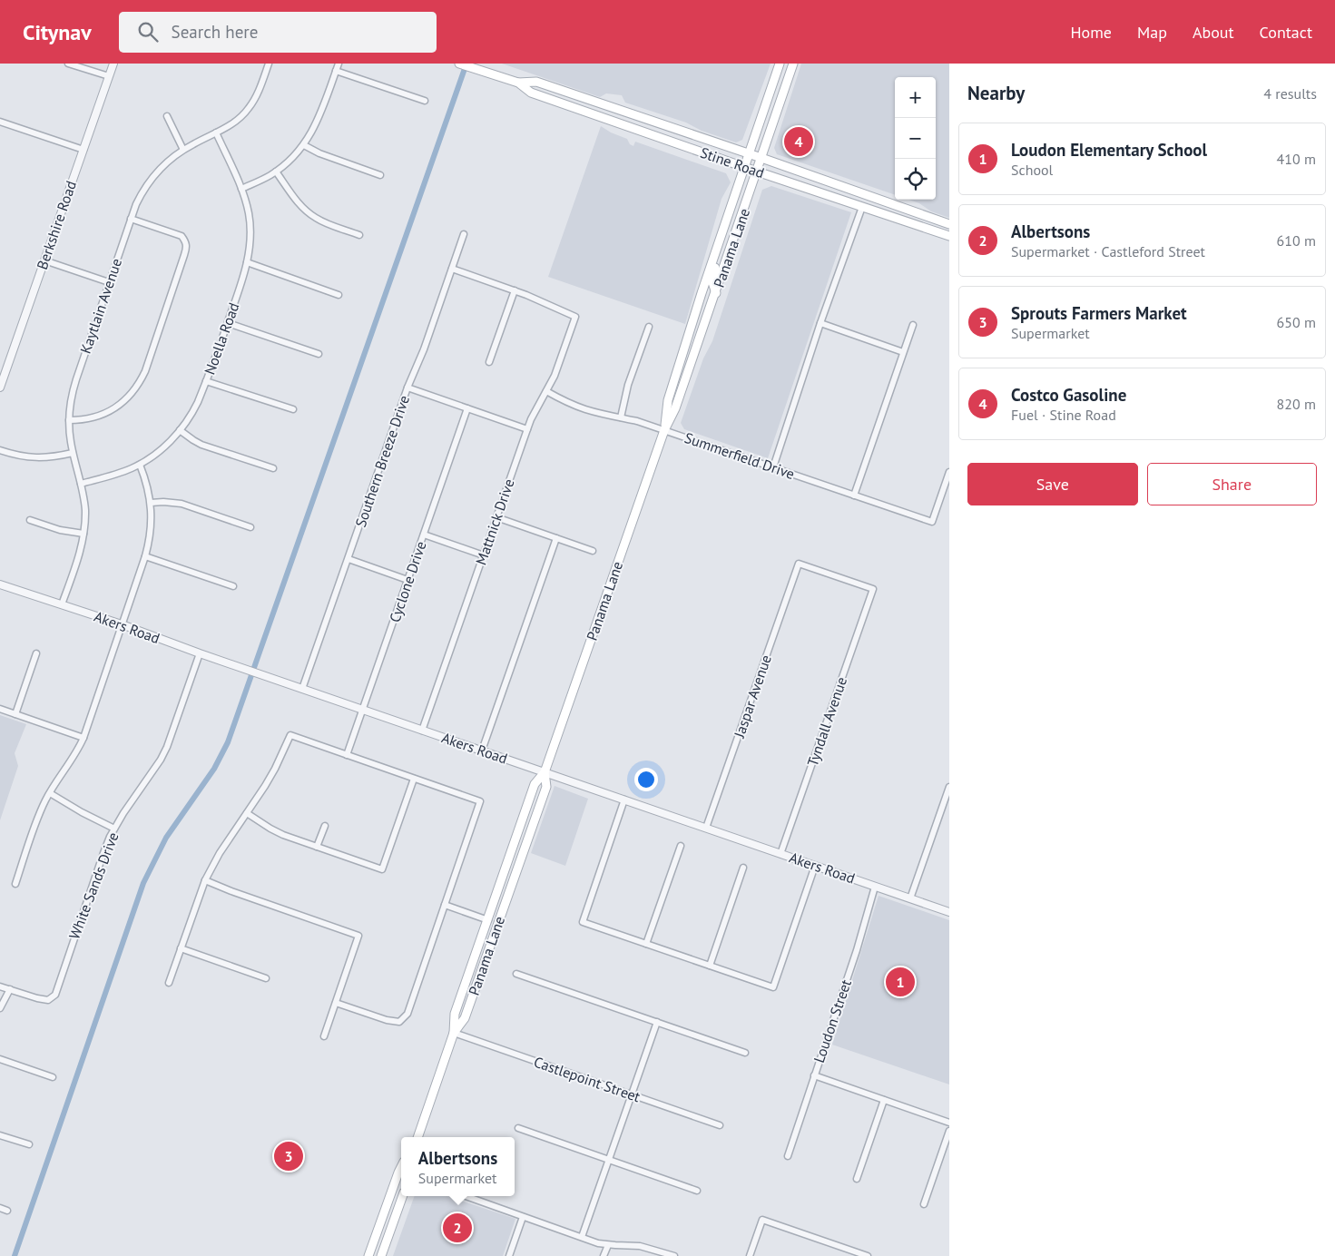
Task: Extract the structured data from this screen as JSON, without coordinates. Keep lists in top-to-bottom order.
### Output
{
  "streets": {
    "main road": ["Stine Road", "Panama Lane"],
    "street": [
      "Berkshire Road",
      "Kaytlain Avenue",
      "Noella Road",
      "Summerfield Drive",
      "Southern Breeze Drive",
      "Mattnick Drive",
      "Cyclone Drive",
      "Akers Road",
      "Jaspar Avenue",
      "Tyndall Avenue",
      "White Sands Drive",
      "Loudon Street",
      "Castlepoint Street"
    ]
  },
  "crossings": [
    ["Stine Road", "Panama Lane"],
    ["Panama Lane", "Summerfield Drive"],
    ["Panama Lane", "Akers Road"],
    ["Panama Lane", "Castlepoint Street"],
    ["Kaytlain Avenue", "Noella Road"],
    ["Kaytlain Avenue", "Akers Road"],
    ["Summerfield Drive", "Mattnick Drive"],
    ["Southern Breeze Drive", "Akers Road"],
    ["Mattnick Drive", "Akers Road"],
    ["Cyclone Drive", "Akers Road"],
    ["Akers Road", "Jaspar Avenue"],
    ["Akers Road", "Tyndall Avenue"],
    ["Akers Road", "White Sands Drive"],
    ["Akers Road", "Loudon Street"],
    ["Jaspar Avenue", "Tyndall Avenue"]
  ],
  "page": {
    "header": "Citynav",
    "search": "Search here",
    "nav": [
      "Home",
      "Map",
      "About",
      "Contact"
    ],
    "heading": ["Nearby", "4 results"],
    "map_buttons": ["+", "−"],
    "list": [
      {
        "mark": "1",
        "name": "Loudon Elementary School",
        "note": "School",
        "value": "410 m"
      },
      {
        "mark": "2",
        "name": "Albertsons",
        "note": "Supermarket · Castleford Street",
        "value": "610 m"
      },
      {
        "mark": "3",
        "name": "Sprouts Farmers Market",
        "note": "Supermarket",
        "value": "650 m"
      },
      {
        "mark": "4",
        "name": "Costco Gasoline",
        "note": "Fuel · Stine Road",
        "value": "820 m"
      }
    ],
    "pins": [
      "4",
      "1",
      "3",
      "2"
    ],
    "buttons": ["Save", "Share"],
    "popup": ["Albertsons", "Supermarket"]
  }
}
